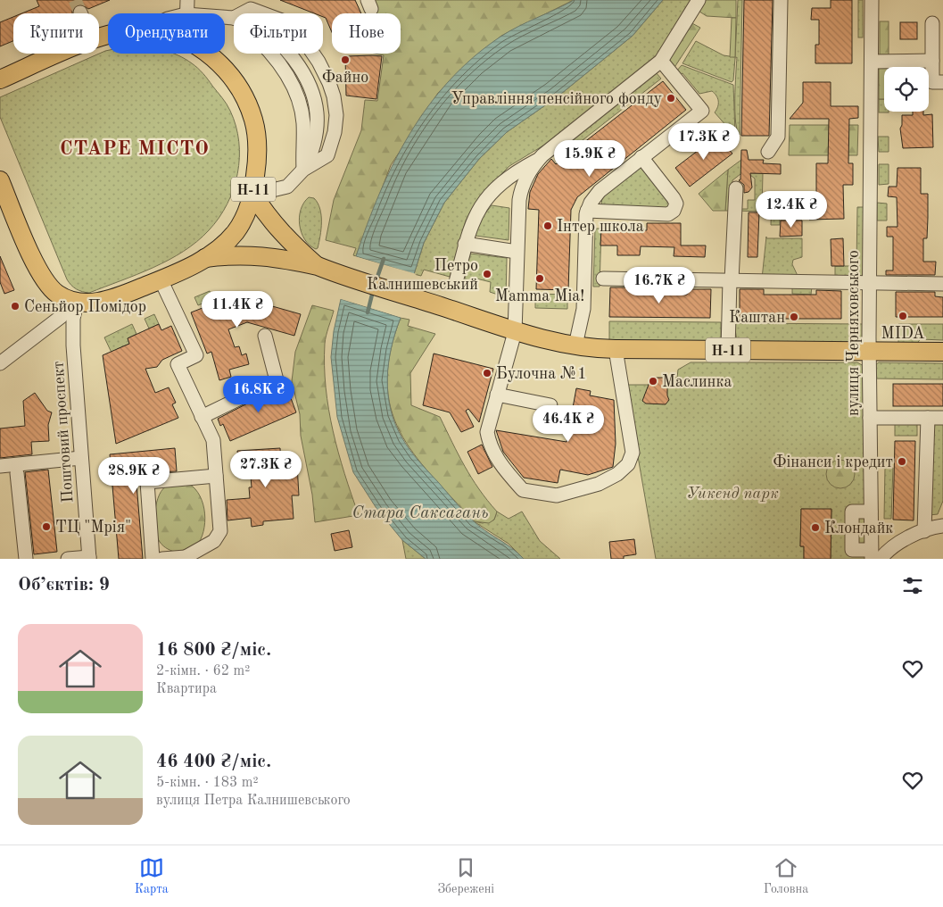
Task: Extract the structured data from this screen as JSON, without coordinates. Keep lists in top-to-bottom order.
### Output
{
  "streets": {
    "main road": ["Н-11"],
    "street": ["вулиця Черняховського", "Поштовий проспект"]
  },
  "crossings": [
    ["Н-11", "вулиця Черняховського"],
    ["Н-11", "Поштовий проспект"]
  ],
  "districts": ["СТАРЕ МІСТО"],
  "water": ["Стара Саксагань"],
  "parks": ["Уикенд парк"],
  "places": [
    "Файно",
    "Управління пенсійного фонду",
    "Інтер школа",
    "Петро Калнишевський",
    "Mamma Mia!",
    "Сеньйор Помідор",
    "MIDA",
    "Каштан",
    "Булочна №1",
    "Маслинка",
    "Фінанси і кредит",
    "ТЦ \"Мрія\"",
    "Клондайк"
  ],
  "page": {
    "chip": [
      "Купити",
      "Орендувати",
      "Фільтри",
      "Нове"
    ],
    "price": [
      "17.3K ₴",
      "15.9K ₴",
      "12.4K ₴",
      "16.7K ₴",
      "11.4K ₴",
      "16.8K ₴",
      "46.4K ₴",
      "27.3K ₴",
      "28.9K ₴"
    ],
    "heading": "Об’єктів: 9",
    "list": [
      {
        "name": "16 800 ₴/міс.",
        "note": "2-кімн. · 62 m² · Квартира"
      },
      {
        "name": "46 400 ₴/міс.",
        "note": "5-кімн. · 183 m² · вулиця Петра Калнишевського"
      }
    ],
    "tabs": ["Карта", "Збережені", "Головна"]
  }
}
